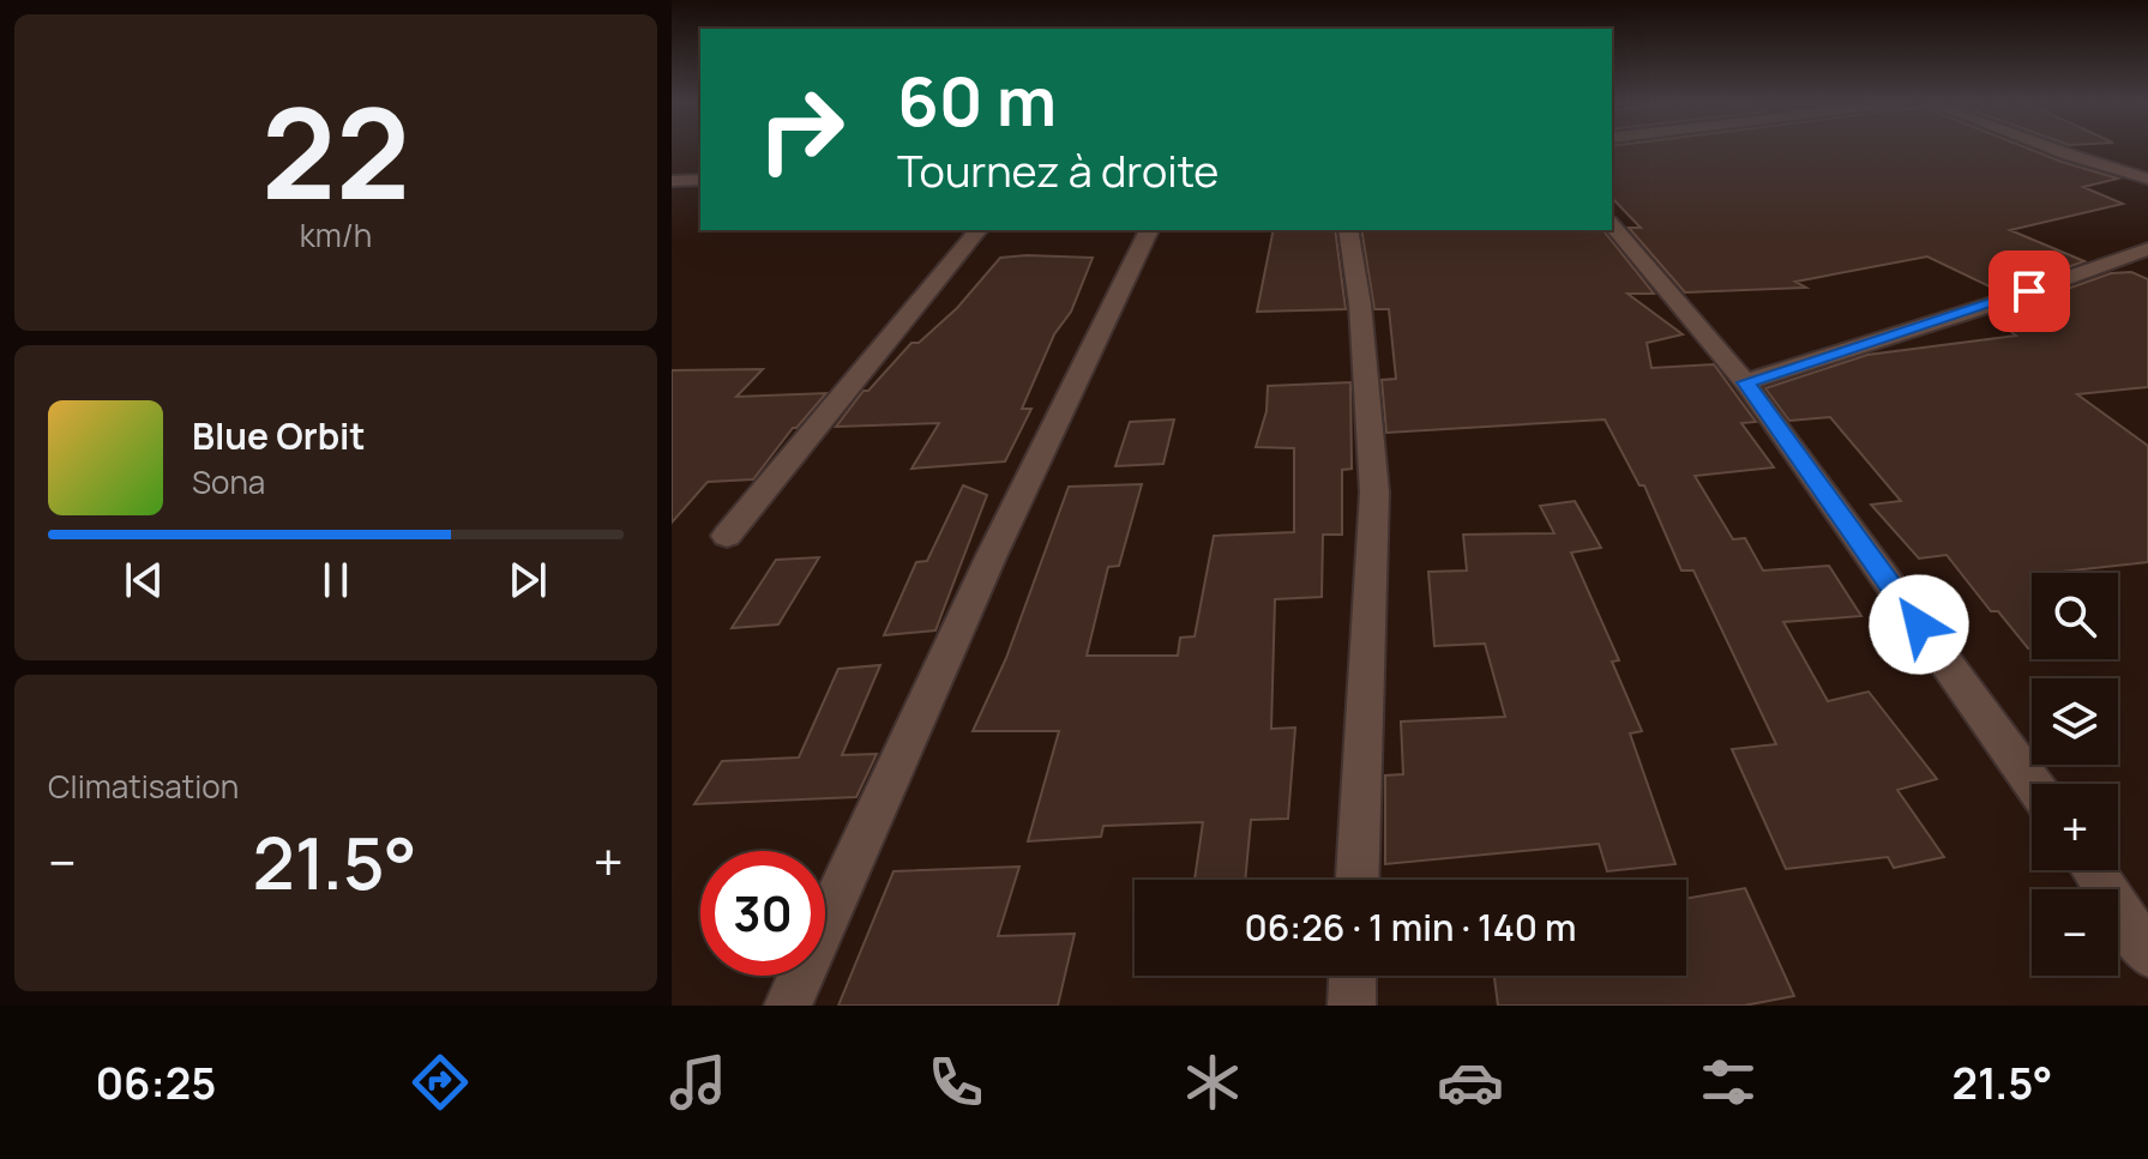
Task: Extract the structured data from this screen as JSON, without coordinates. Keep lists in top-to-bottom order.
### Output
{
  "page": {
    "tile": [
      ["22", "km/h"],
      "Climatisation"
    ],
    "turn": ["60 m", "Tournez à droite"],
    "song": ["Blue Orbit", "Sona"],
    "map_buttons": ["+", "−"],
    "heat": ["−", "21.5°", "+"],
    "limit": "30",
    "trip": "06:26 · 1 min · 140 m",
    "tabs": ["06:25", "21.5°"]
  }
}
